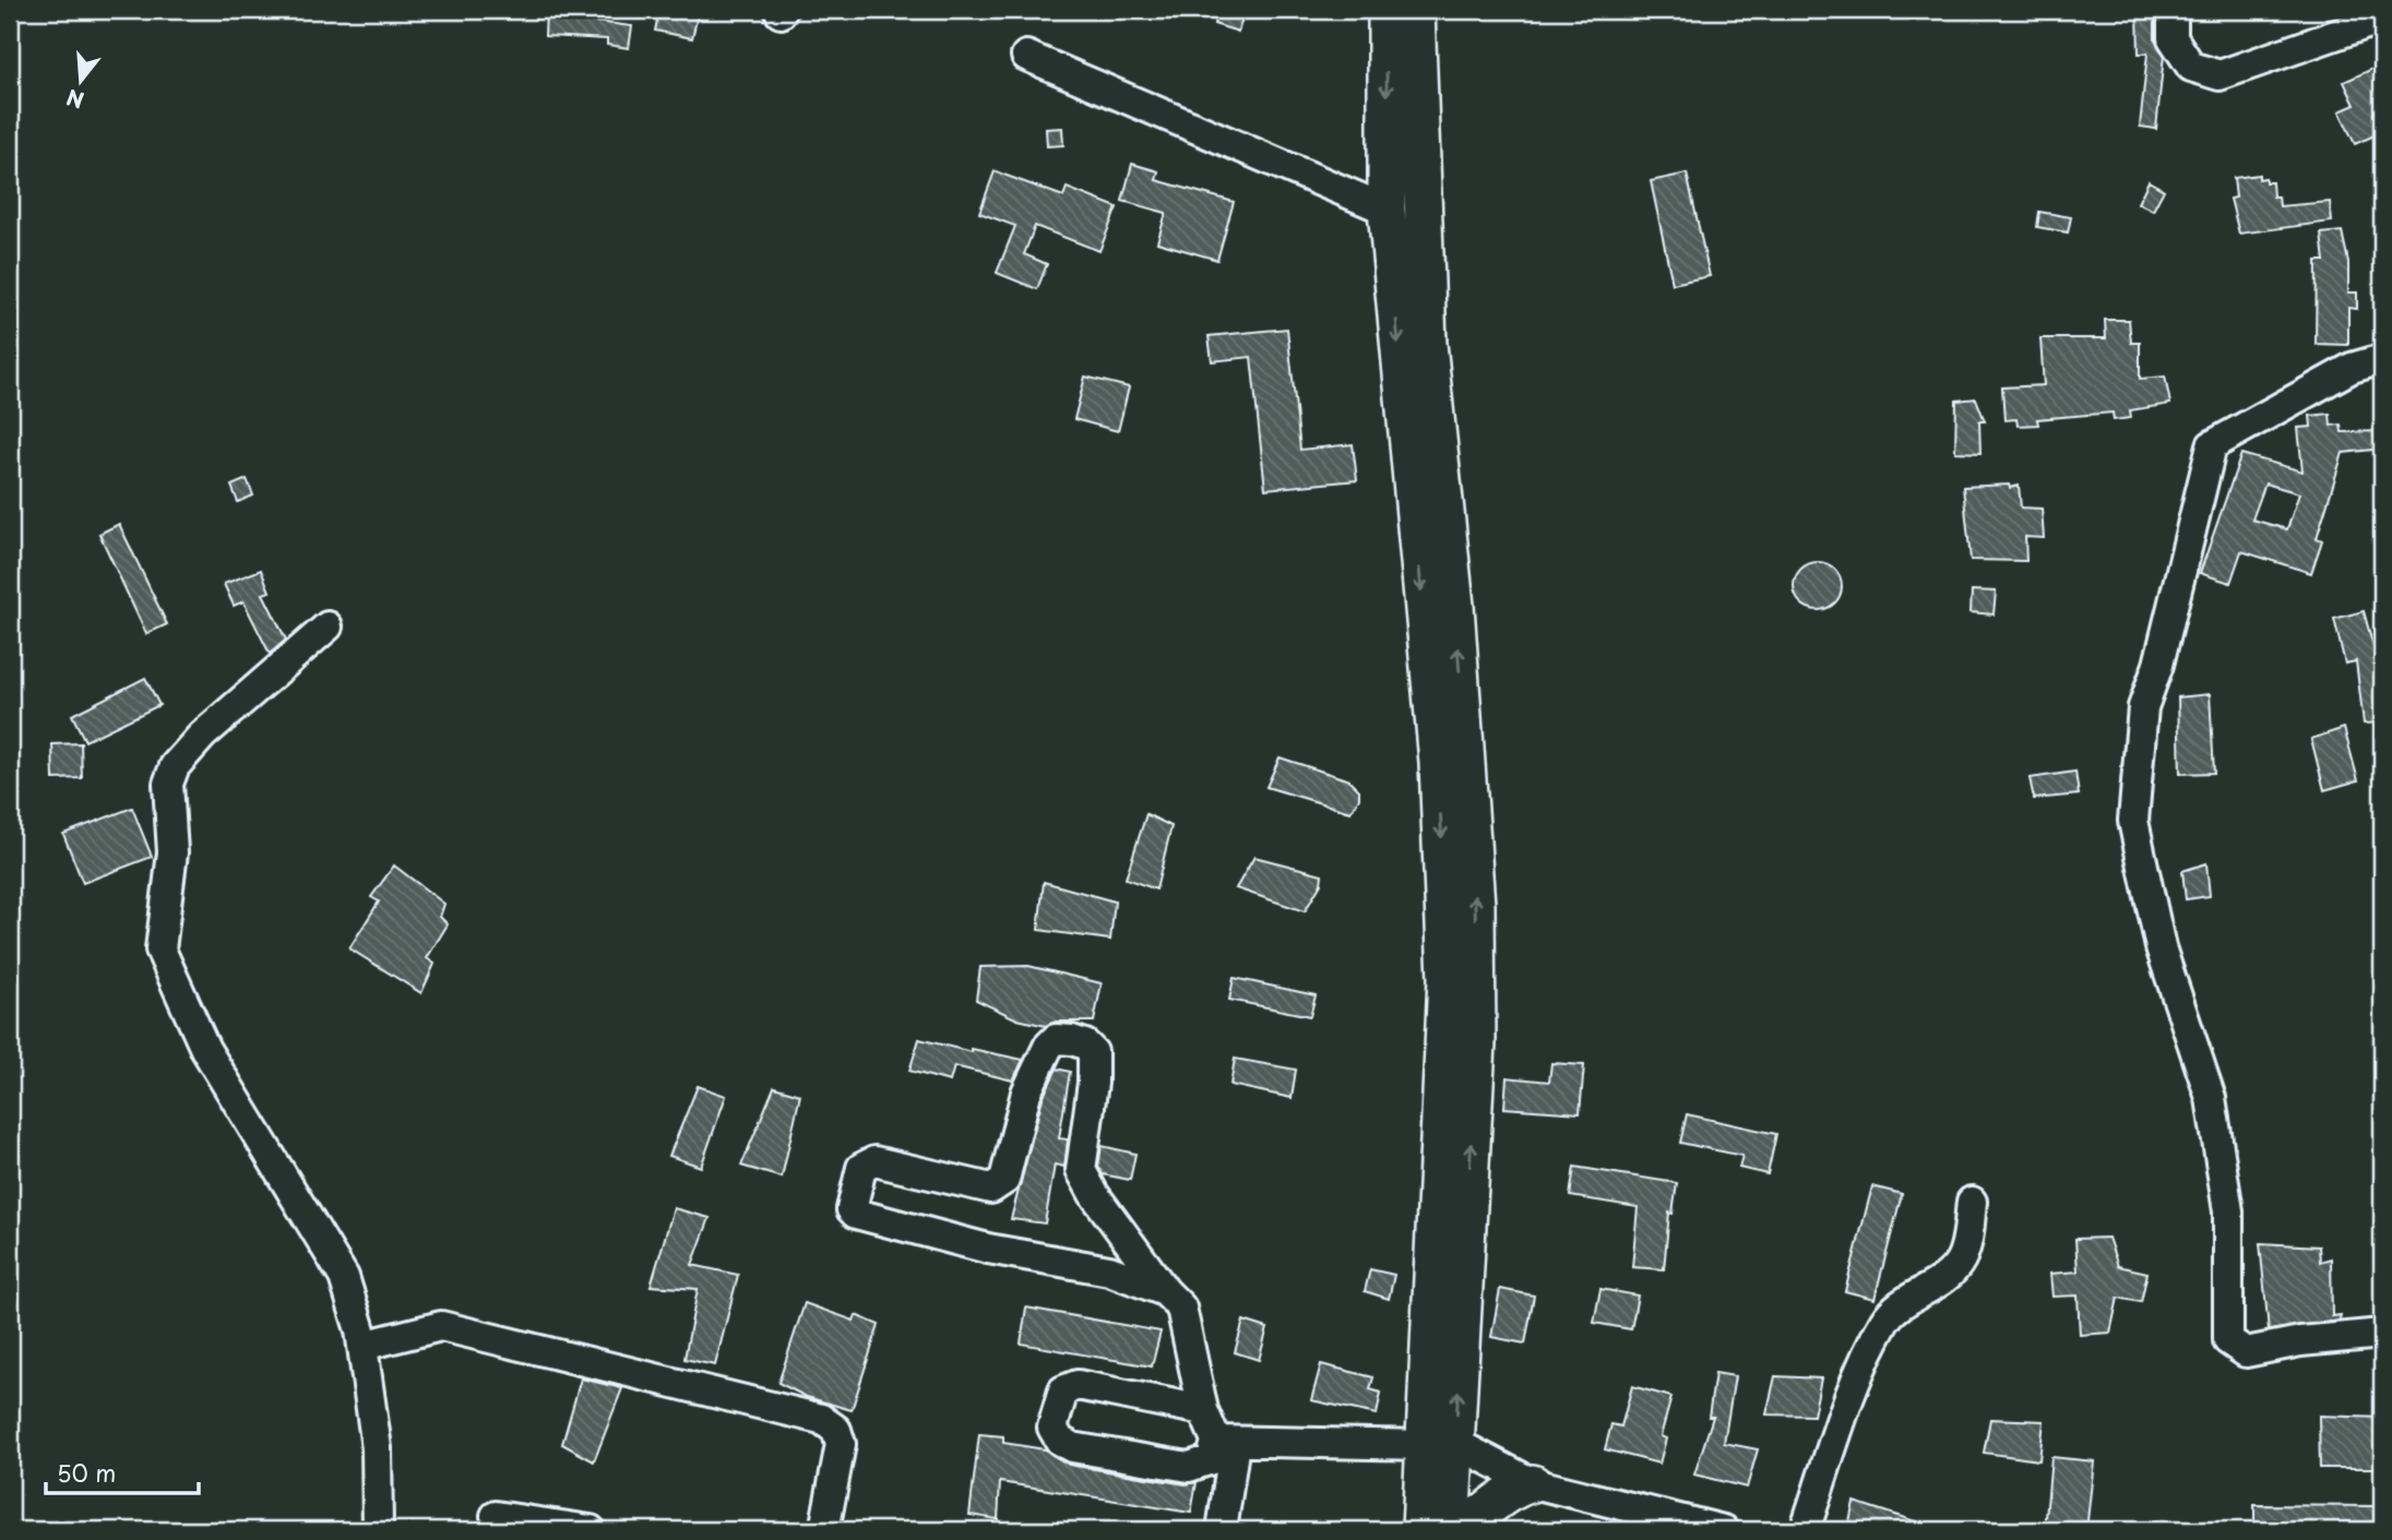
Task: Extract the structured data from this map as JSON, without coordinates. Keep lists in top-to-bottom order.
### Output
{
  "scale_bar": "50 m",
  "north": "bottom"
}
